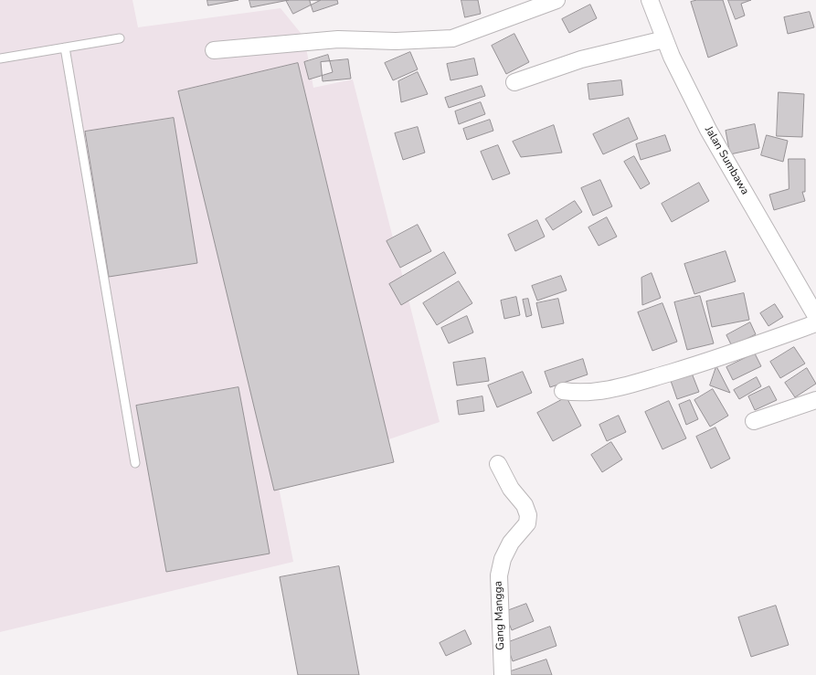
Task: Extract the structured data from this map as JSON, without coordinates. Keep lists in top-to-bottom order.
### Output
{
  "streets": {
    "street": ["Jalan Sumbawa", "Gang Mangga"]
  }
}
